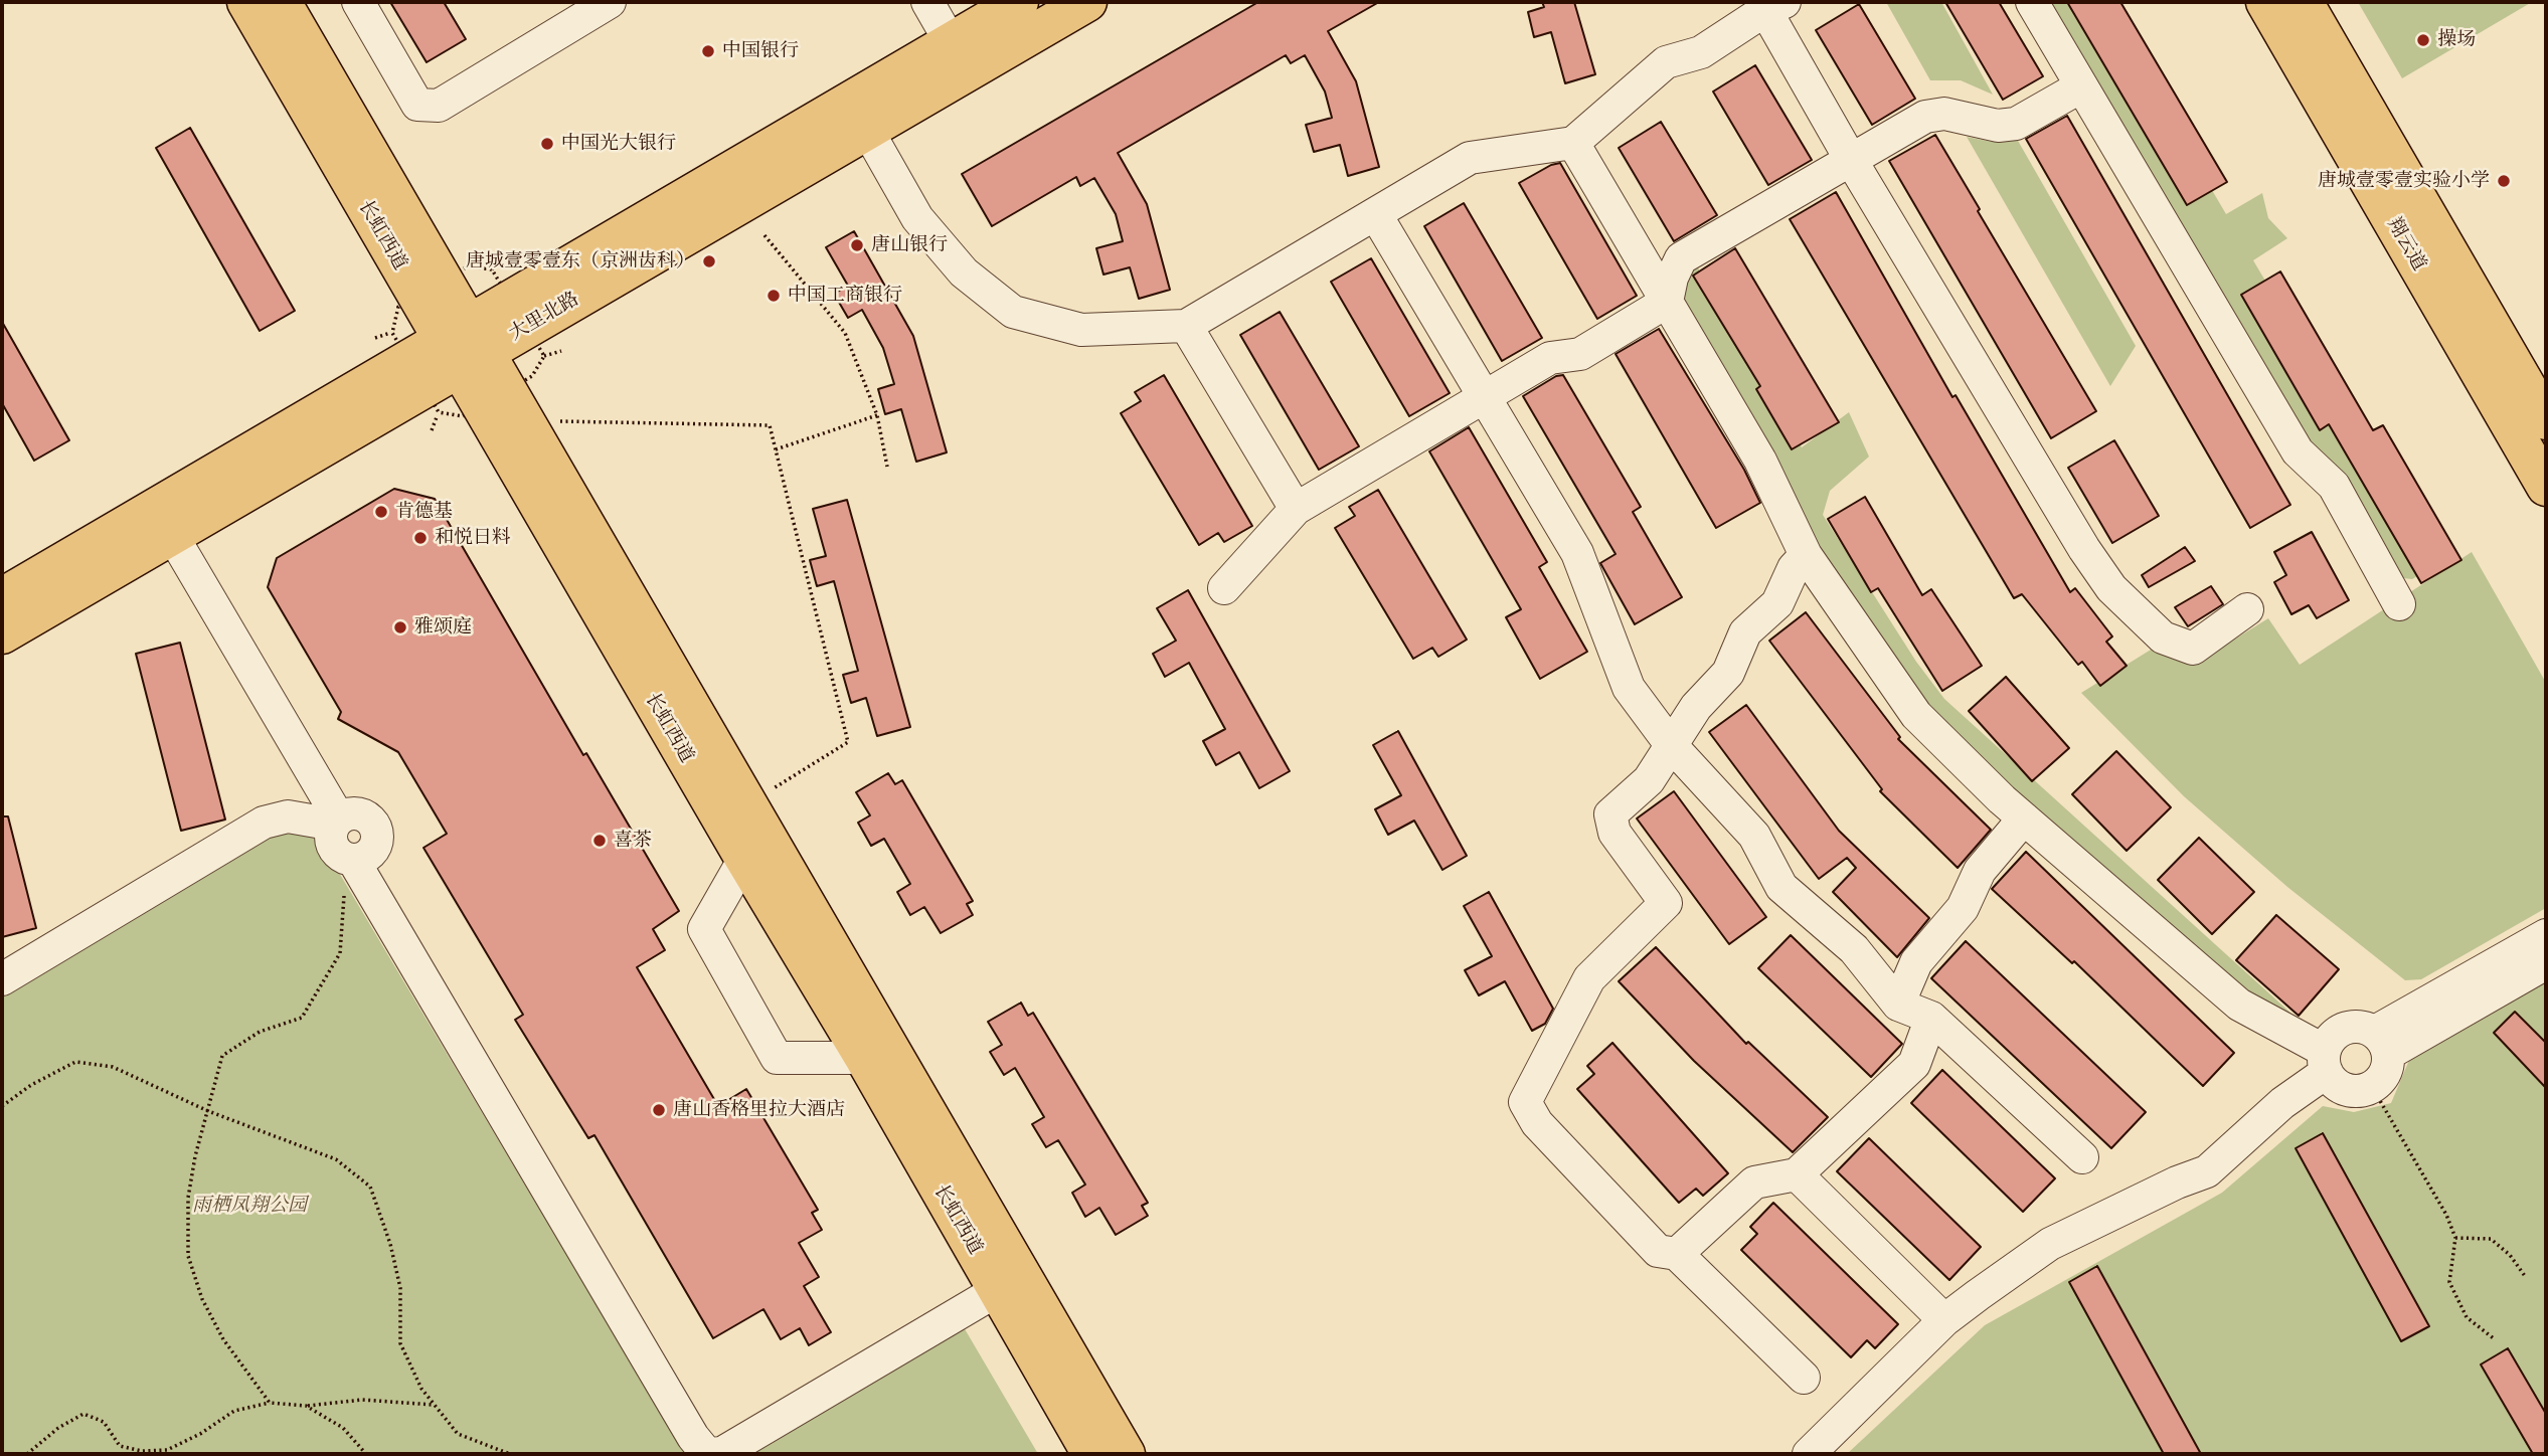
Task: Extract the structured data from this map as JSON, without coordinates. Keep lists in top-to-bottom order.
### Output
{
  "streets": {
    "main road": ["长虹西道", "翔云道", "大里北路"]
  },
  "crossings": [
    ["长虹西道", "大里北路"]
  ],
  "parks": ["雨栖凤翔公园"],
  "places": [
    "操场",
    "中国银行",
    "中国光大银行",
    "唐城壹零壹实验小学",
    "唐山银行",
    "唐城壹零壹东（京洲齿科）",
    "中国工商银行",
    "肯德基",
    "和悦日料",
    "雅颂庭",
    "喜茶",
    "唐山香格里拉大酒店"
  ]
}
